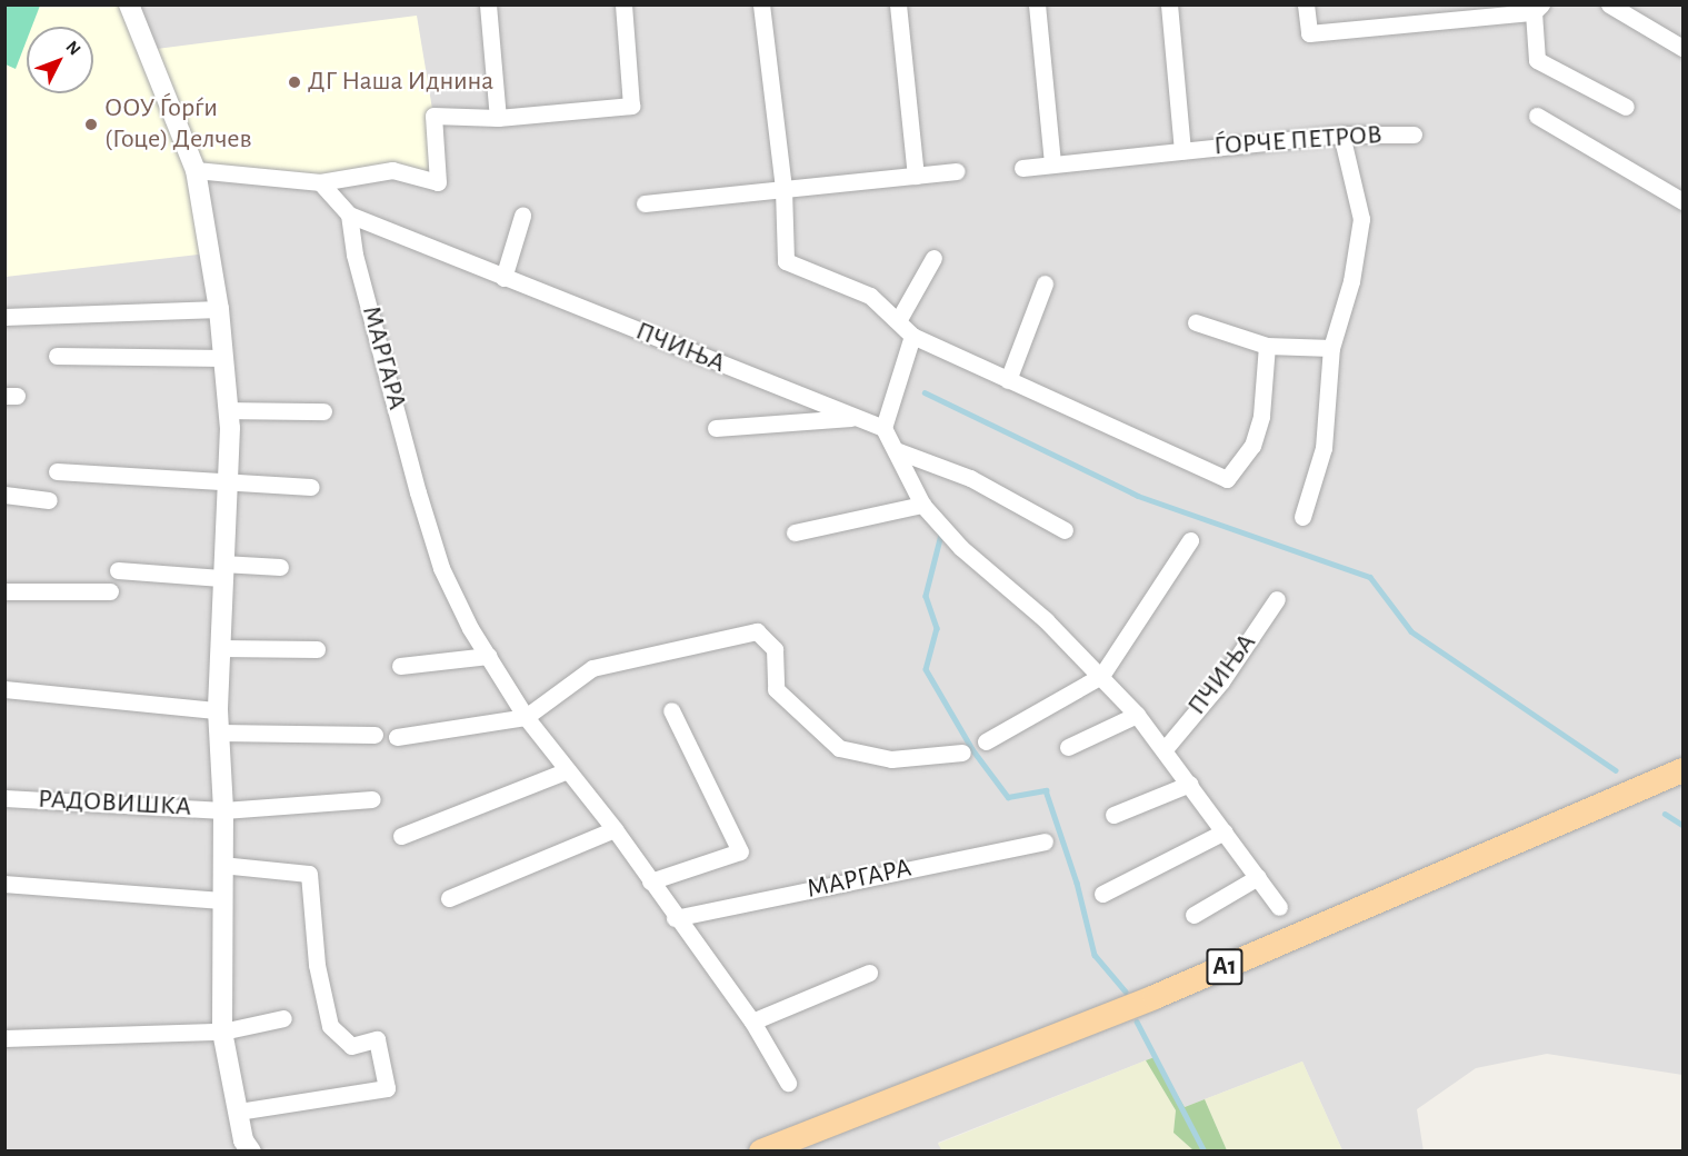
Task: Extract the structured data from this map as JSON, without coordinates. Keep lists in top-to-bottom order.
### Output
{
  "streets": {
    "main road": ["A1"],
    "street": [
      "ЃОРЧЕ ПЕТРОВ",
      "ПЧИЊА",
      "МАРГАРА",
      "РАДОВИШКА"
    ]
  },
  "crossings": [
    ["ПЧИЊА", "МАРГАРА"]
  ],
  "places": ["ДГ Наша Иднина", "ООУ Ѓорѓи (Гоце) Делчев"],
  "north": "top right"
}
